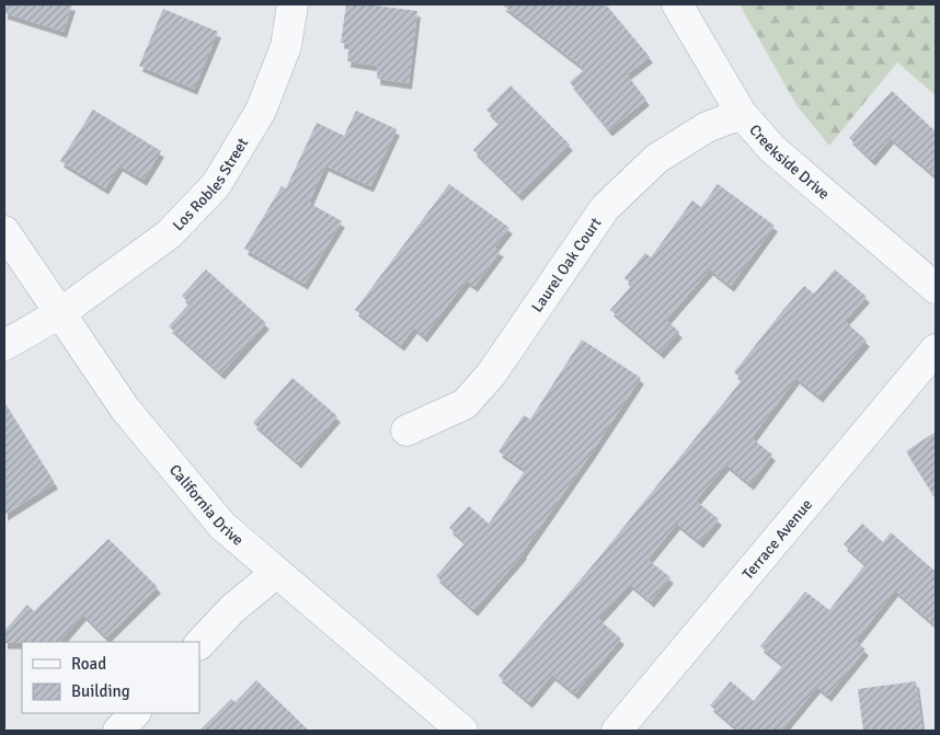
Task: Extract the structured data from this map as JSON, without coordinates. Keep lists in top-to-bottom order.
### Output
{
  "streets": {
    "street": [
      "Creekside Drive",
      "Los Robles Street",
      "Laurel Oak Court",
      "California Drive",
      "Terrace Avenue"
    ]
  },
  "crossings": [
    ["Creekside Drive", "Laurel Oak Court"],
    ["Los Robles Street", "California Drive"]
  ],
  "legend": ["Road", "Building"]
}
